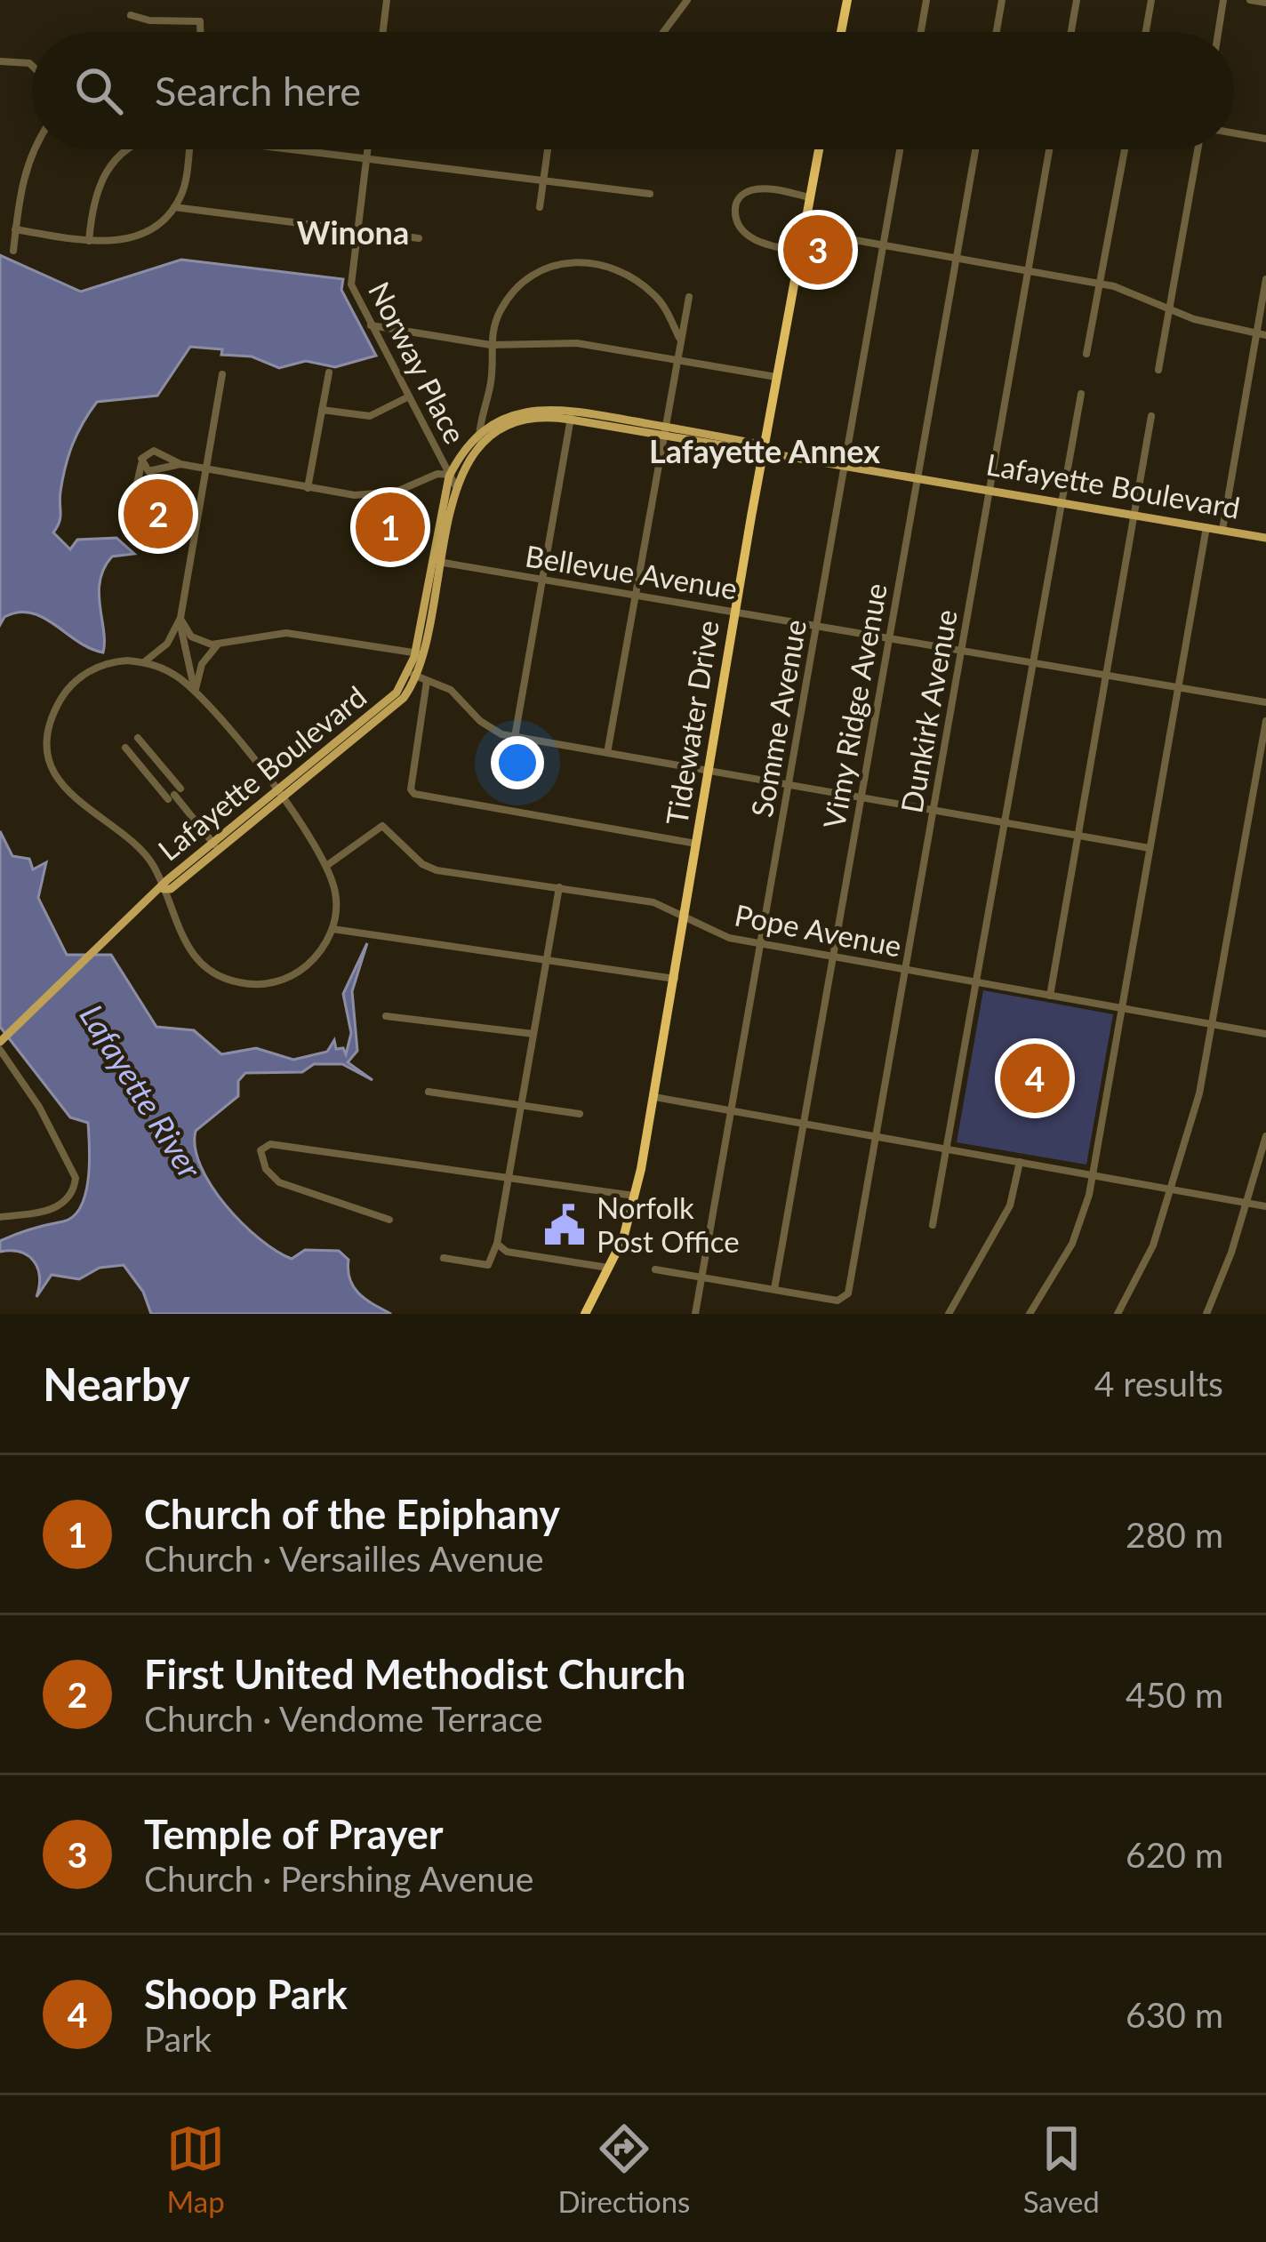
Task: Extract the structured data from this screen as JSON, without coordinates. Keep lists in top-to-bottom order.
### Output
{
  "streets": {
    "highway": ["Tidewater Drive"],
    "main road": ["Lafayette Boulevard"],
    "street": [
      "Norway Place",
      "Bellevue Avenue",
      "Vimy Ridge Avenue",
      "Dunkirk Avenue",
      "Somme Avenue",
      "Pope Avenue"
    ]
  },
  "crossings": [
    ["Norway Place", "Lafayette Boulevard"],
    ["Lafayette Boulevard", "Bellevue Avenue"],
    ["Lafayette Boulevard", "Vimy Ridge Avenue"],
    ["Lafayette Boulevard", "Dunkirk Avenue"],
    ["Lafayette Boulevard", "Somme Avenue"],
    ["Lafayette Boulevard", "Tidewater Drive"],
    ["Lafayette Boulevard", "Pope Avenue"],
    ["Bellevue Avenue", "Vimy Ridge Avenue"],
    ["Bellevue Avenue", "Dunkirk Avenue"],
    ["Bellevue Avenue", "Somme Avenue"],
    ["Bellevue Avenue", "Tidewater Drive"],
    ["Vimy Ridge Avenue", "Dunkirk Avenue"],
    ["Vimy Ridge Avenue", "Pope Avenue"],
    ["Dunkirk Avenue", "Pope Avenue"],
    ["Somme Avenue", "Pope Avenue"],
    ["Tidewater Drive", "Pope Avenue"]
  ],
  "districts": ["Winona", "Lafayette Annex"],
  "water": ["Lafayette River"],
  "places": {
    "public building": ["Norfolk Post Office"]
  },
  "page": {
    "search": "Search here",
    "pins": [
      "3",
      "2",
      "1",
      "4"
    ],
    "heading": ["Nearby", "4 results"],
    "list": [
      {
        "mark": "1",
        "name": "Church of the Epiphany",
        "note": "Church · Versailles Avenue",
        "value": "280 m"
      },
      {
        "mark": "2",
        "name": "First United Methodist Church",
        "note": "Church · Vendome Terrace",
        "value": "450 m"
      },
      {
        "mark": "3",
        "name": "Temple of Prayer",
        "note": "Church · Pershing Avenue",
        "value": "620 m"
      },
      {
        "mark": "4",
        "name": "Shoop Park",
        "note": "Park",
        "value": "630 m"
      }
    ],
    "nav": ["Map", "Directions", "Saved"]
  }
}
